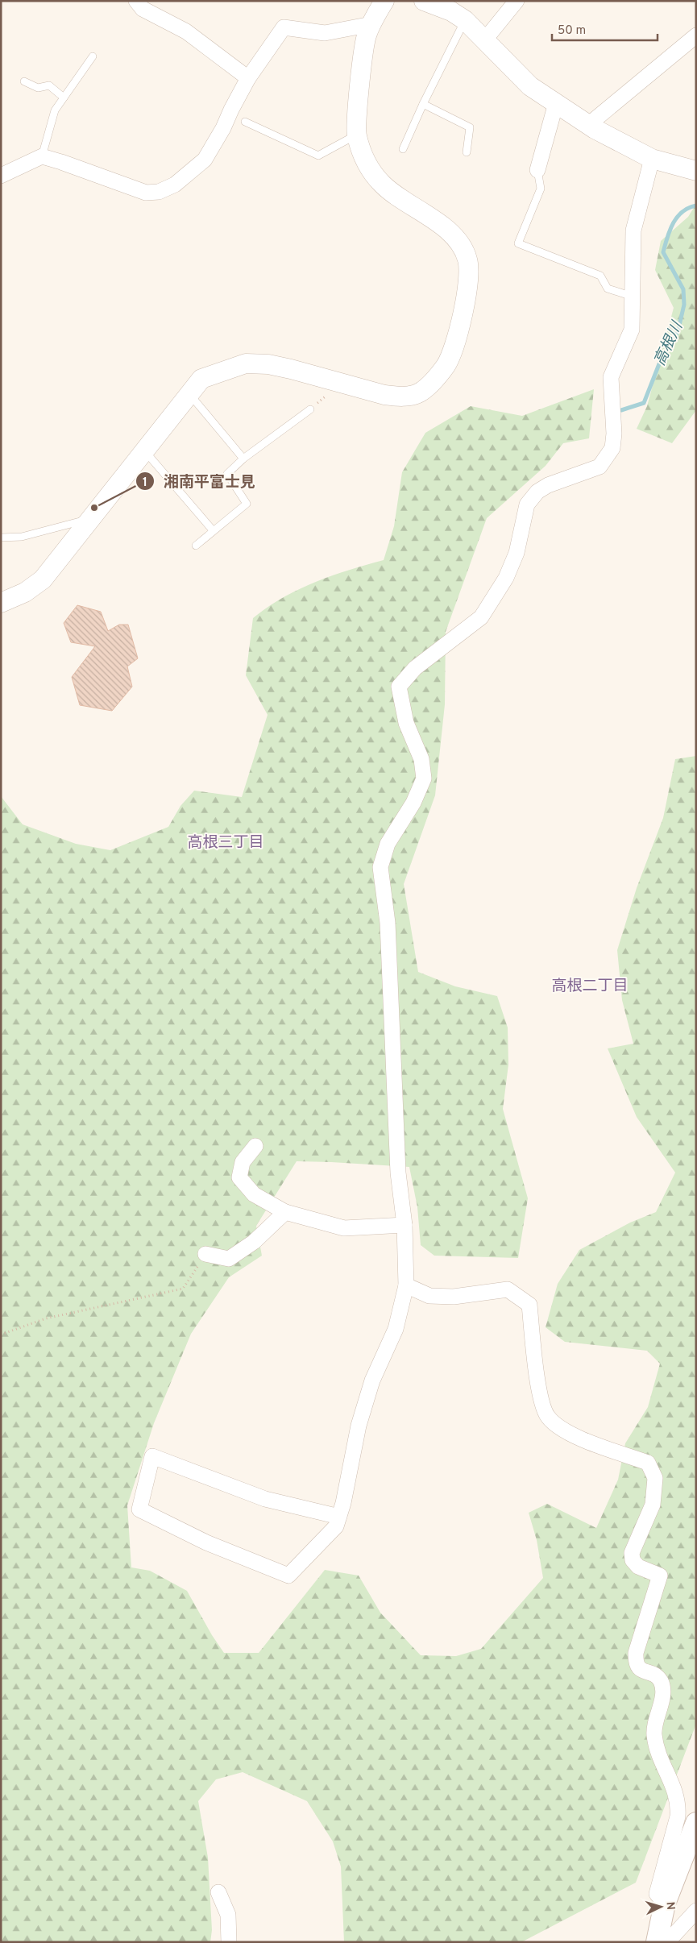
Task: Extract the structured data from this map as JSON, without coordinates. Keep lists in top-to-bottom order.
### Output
{
  "districts": ["高根三丁目", "高根二丁目"],
  "water": ["高根川"],
  "places": ["湘南平富士見"],
  "scale_bar": "50 m",
  "north": "right"
}
